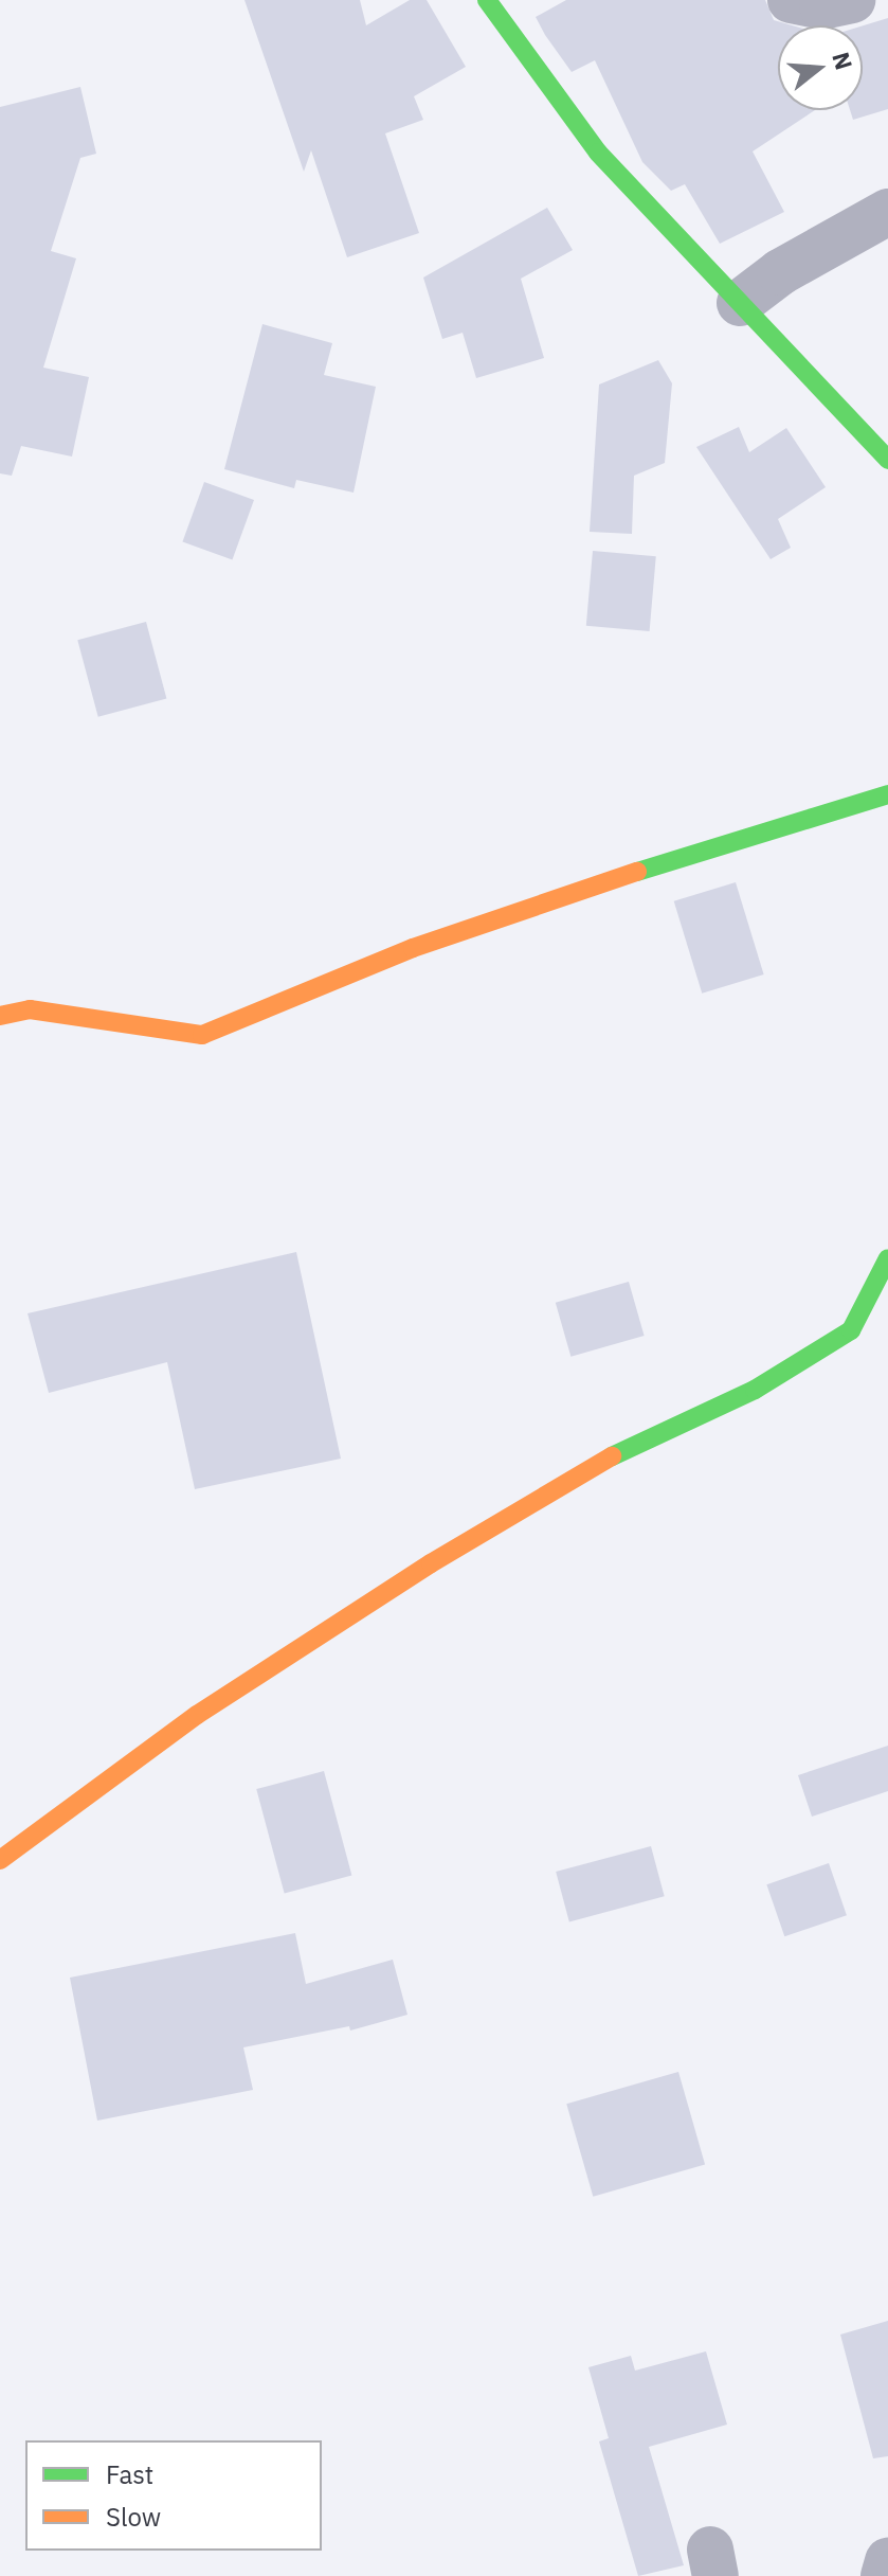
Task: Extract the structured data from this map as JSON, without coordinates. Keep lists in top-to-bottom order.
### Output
{
  "legend": ["Fast", "Slow"],
  "north": "right"
}
